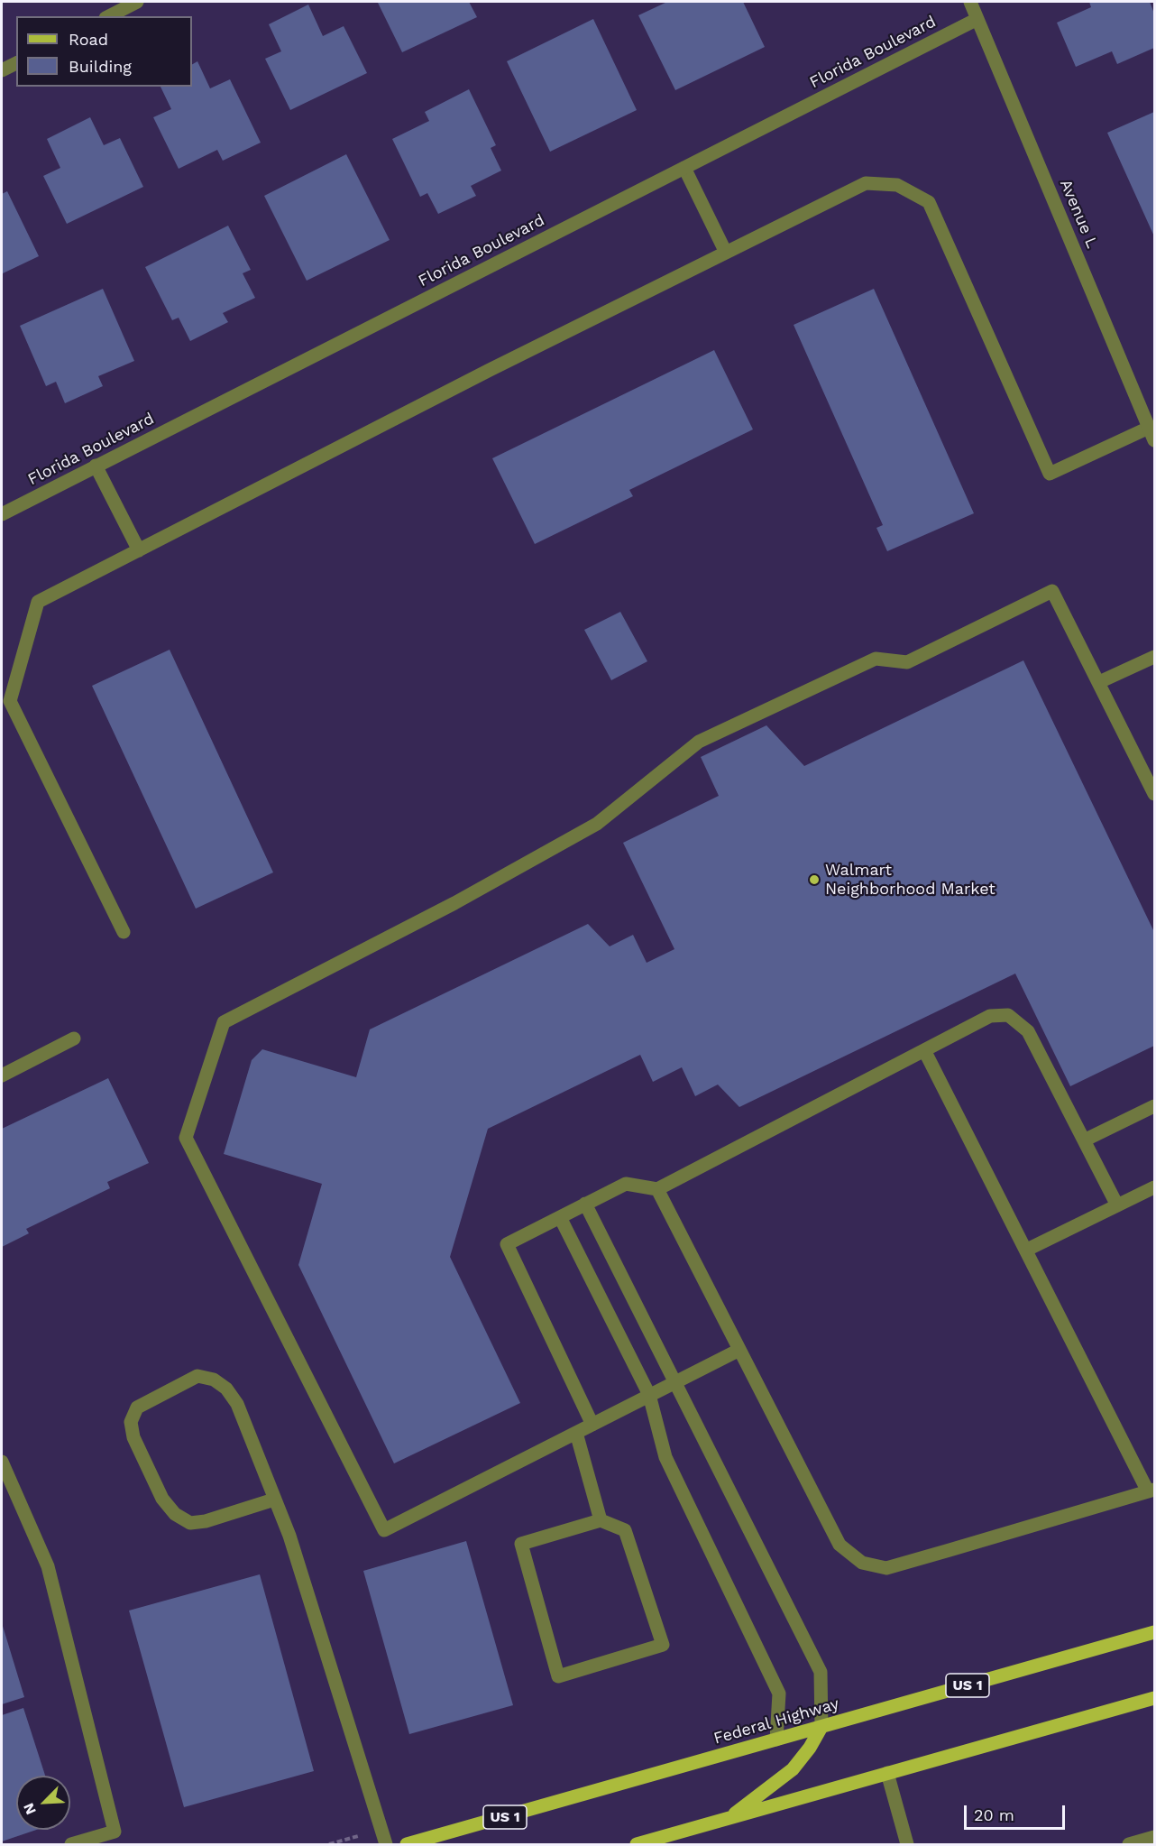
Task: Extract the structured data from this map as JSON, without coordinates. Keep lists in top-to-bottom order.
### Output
{
  "streets": {
    "main road": ["US 1", "Federal Highway"],
    "street": ["Florida Boulevard", "Avenue L"]
  },
  "crossings": [
    ["Florida Boulevard", "Avenue L"]
  ],
  "places": ["Walmart Neighborhood Market"],
  "legend": ["Road", "Building"],
  "scale_bar": "20 m",
  "north": "bottom left"
}
